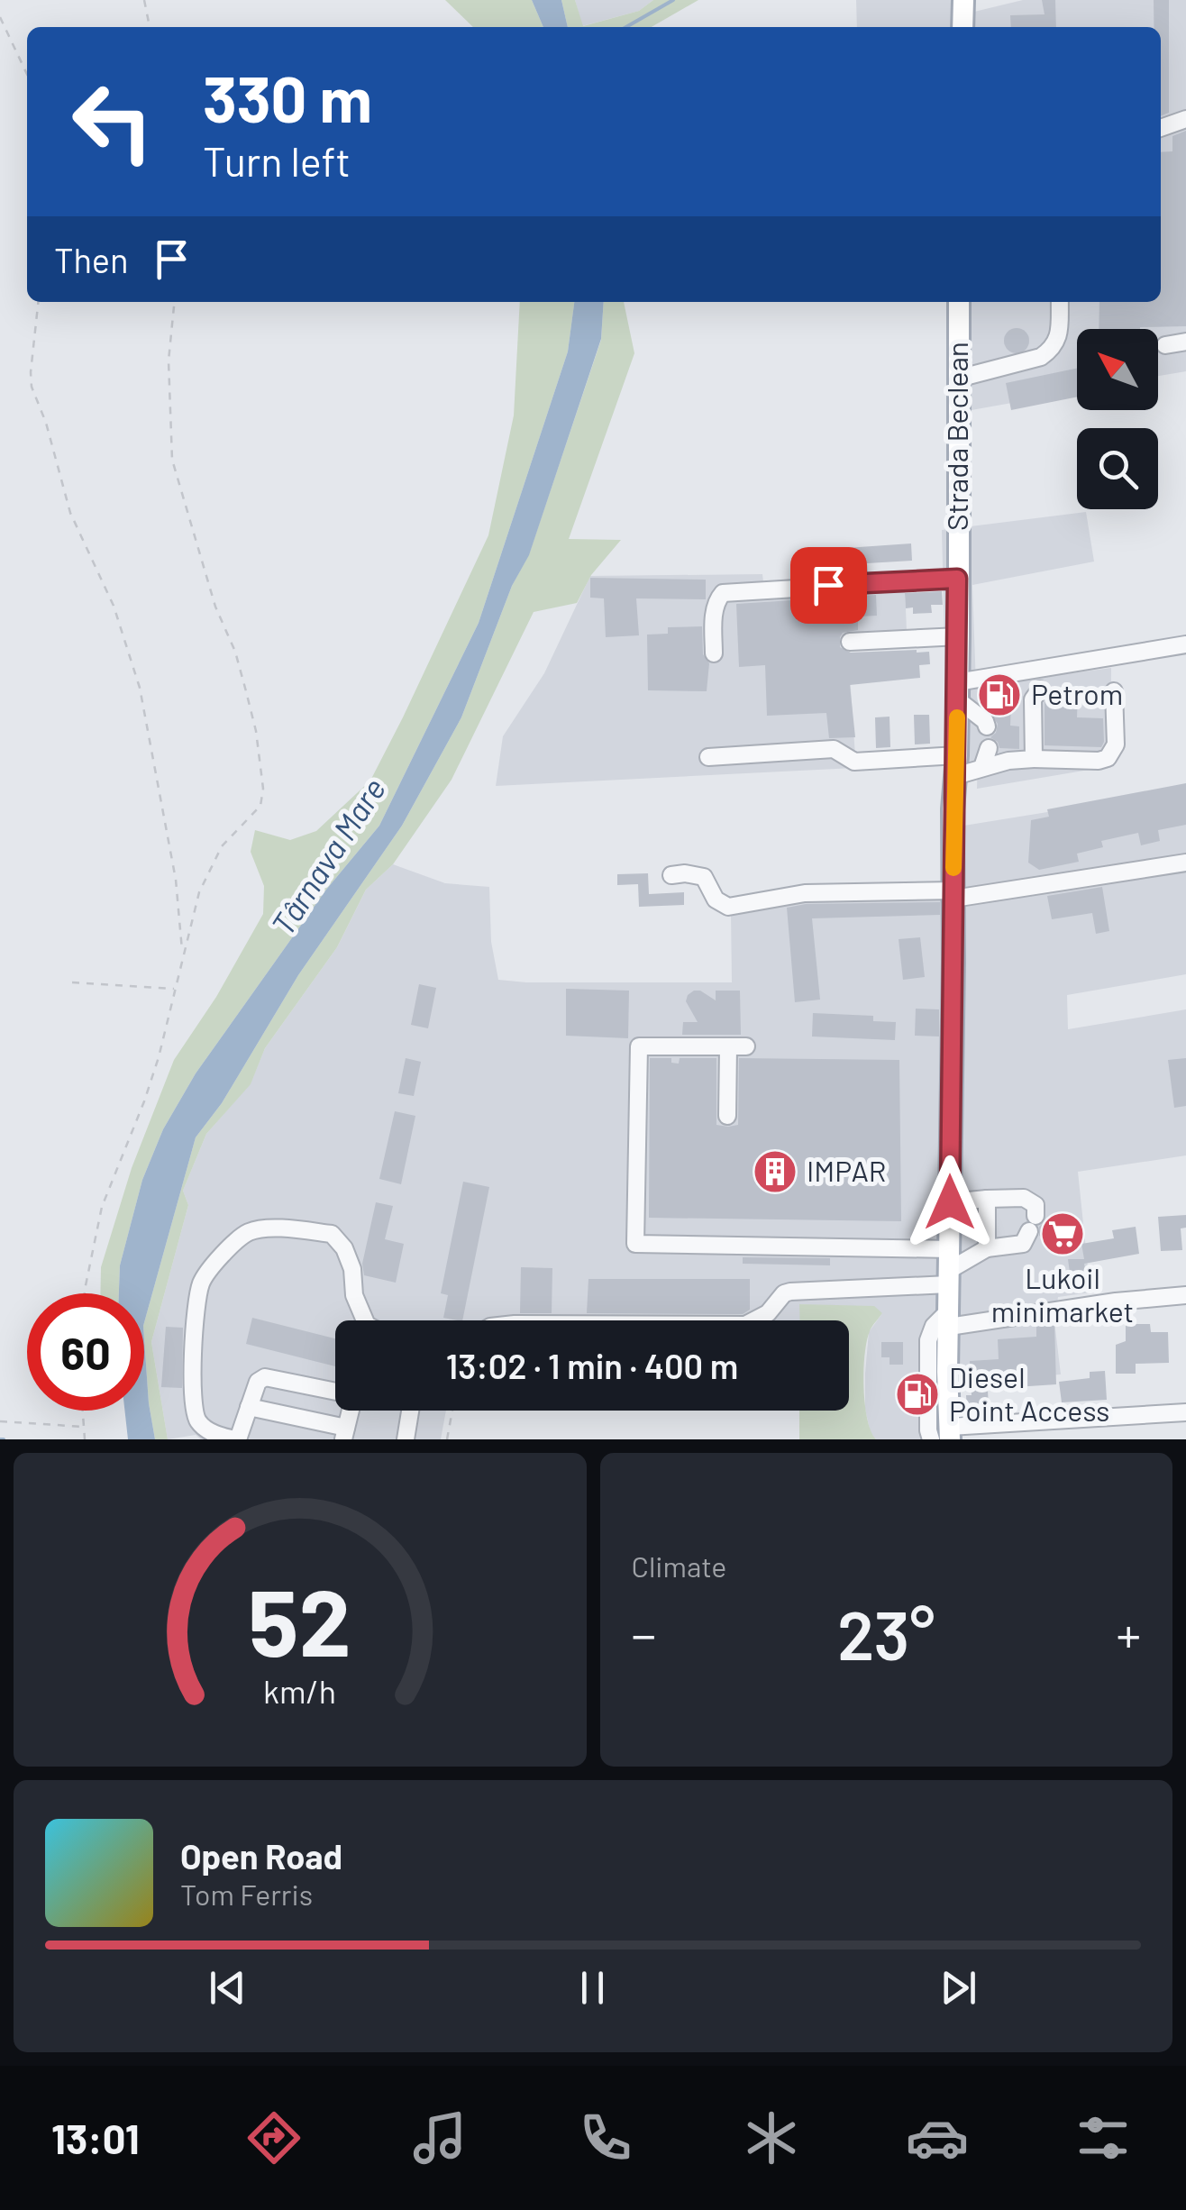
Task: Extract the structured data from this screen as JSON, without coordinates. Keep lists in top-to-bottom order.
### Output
{
  "streets": {
    "main road": ["Strada Beclean"]
  },
  "water": ["Târnava Mare"],
  "places": {
    "fuel station": ["Petrom", "Diesel Point Access"],
    "building": ["IMPAR"],
    "supermarket": ["Lukoil minimarket"]
  },
  "north": "top left",
  "page": {
    "turn": ["330 m", "Turn left"],
    "then": "Then",
    "limit": "60",
    "trip": "13:02 · 1 min · 400 m",
    "tile": "Climate",
    "heat": ["−", "23°", "+"],
    "song": ["Open Road", "Tom Ferris"],
    "tabs": "13:01",
    "gauge": ["52", "km/h"]
  }
}
